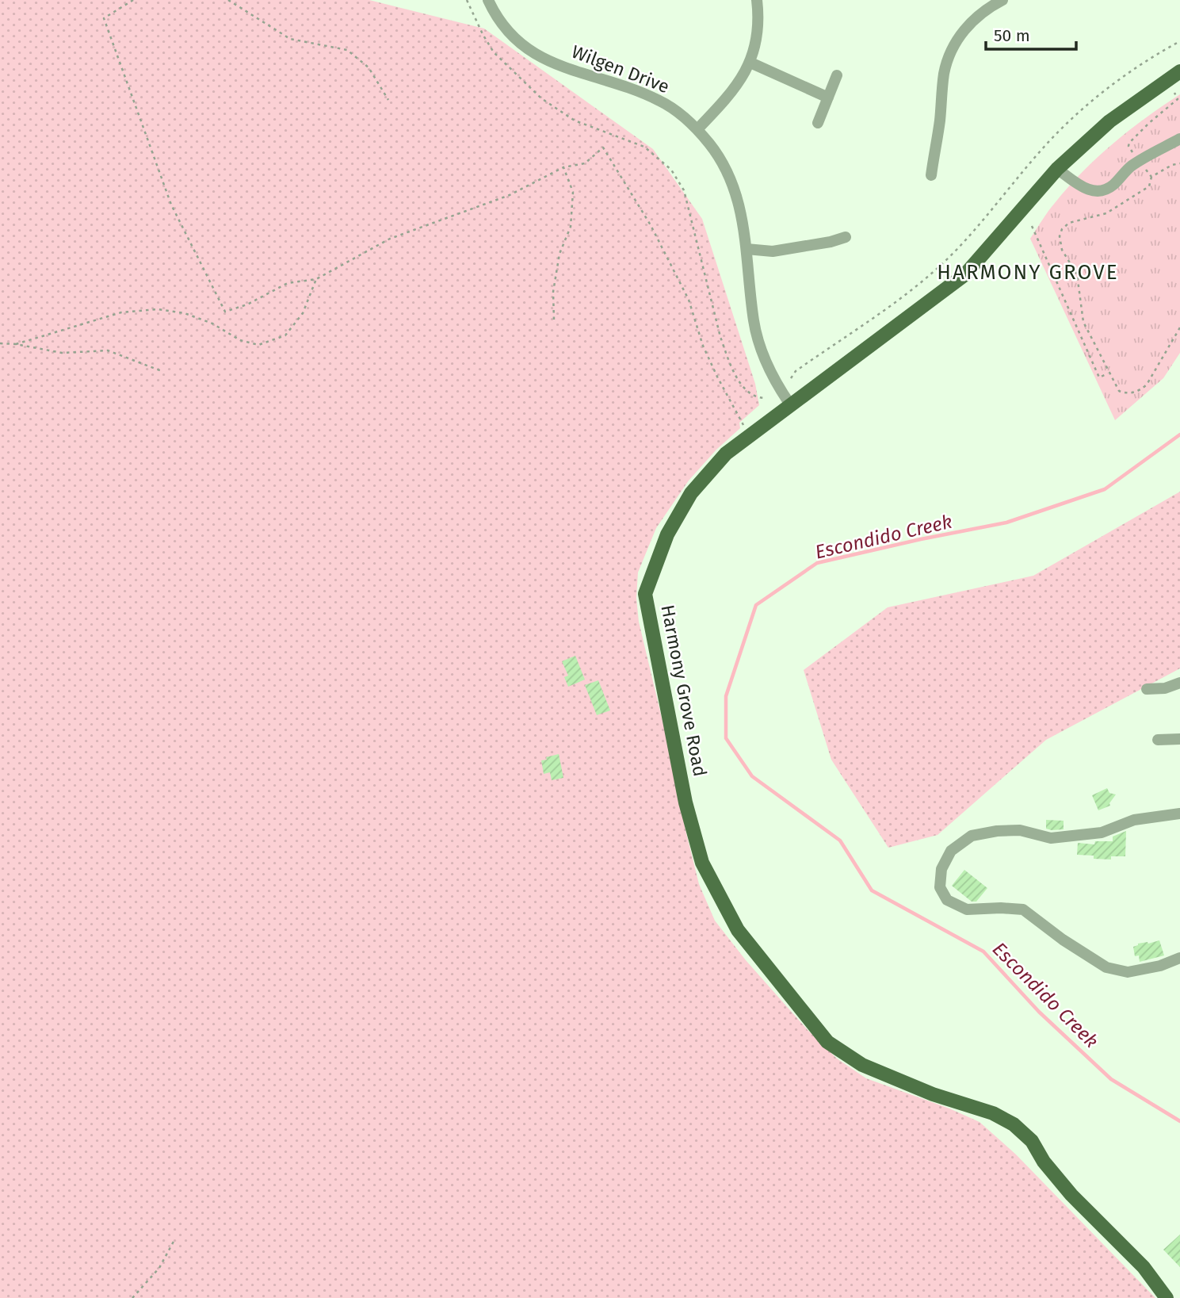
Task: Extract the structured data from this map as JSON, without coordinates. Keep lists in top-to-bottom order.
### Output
{
  "streets": {
    "main road": ["Harmony Grove Road"],
    "street": ["Wilgen Drive"]
  },
  "crossings": [
    ["Wilgen Drive", "Harmony Grove Road"]
  ],
  "districts": ["HARMONY GROVE"],
  "water": ["Escondido Creek"],
  "scale_bar": "50 m"
}
